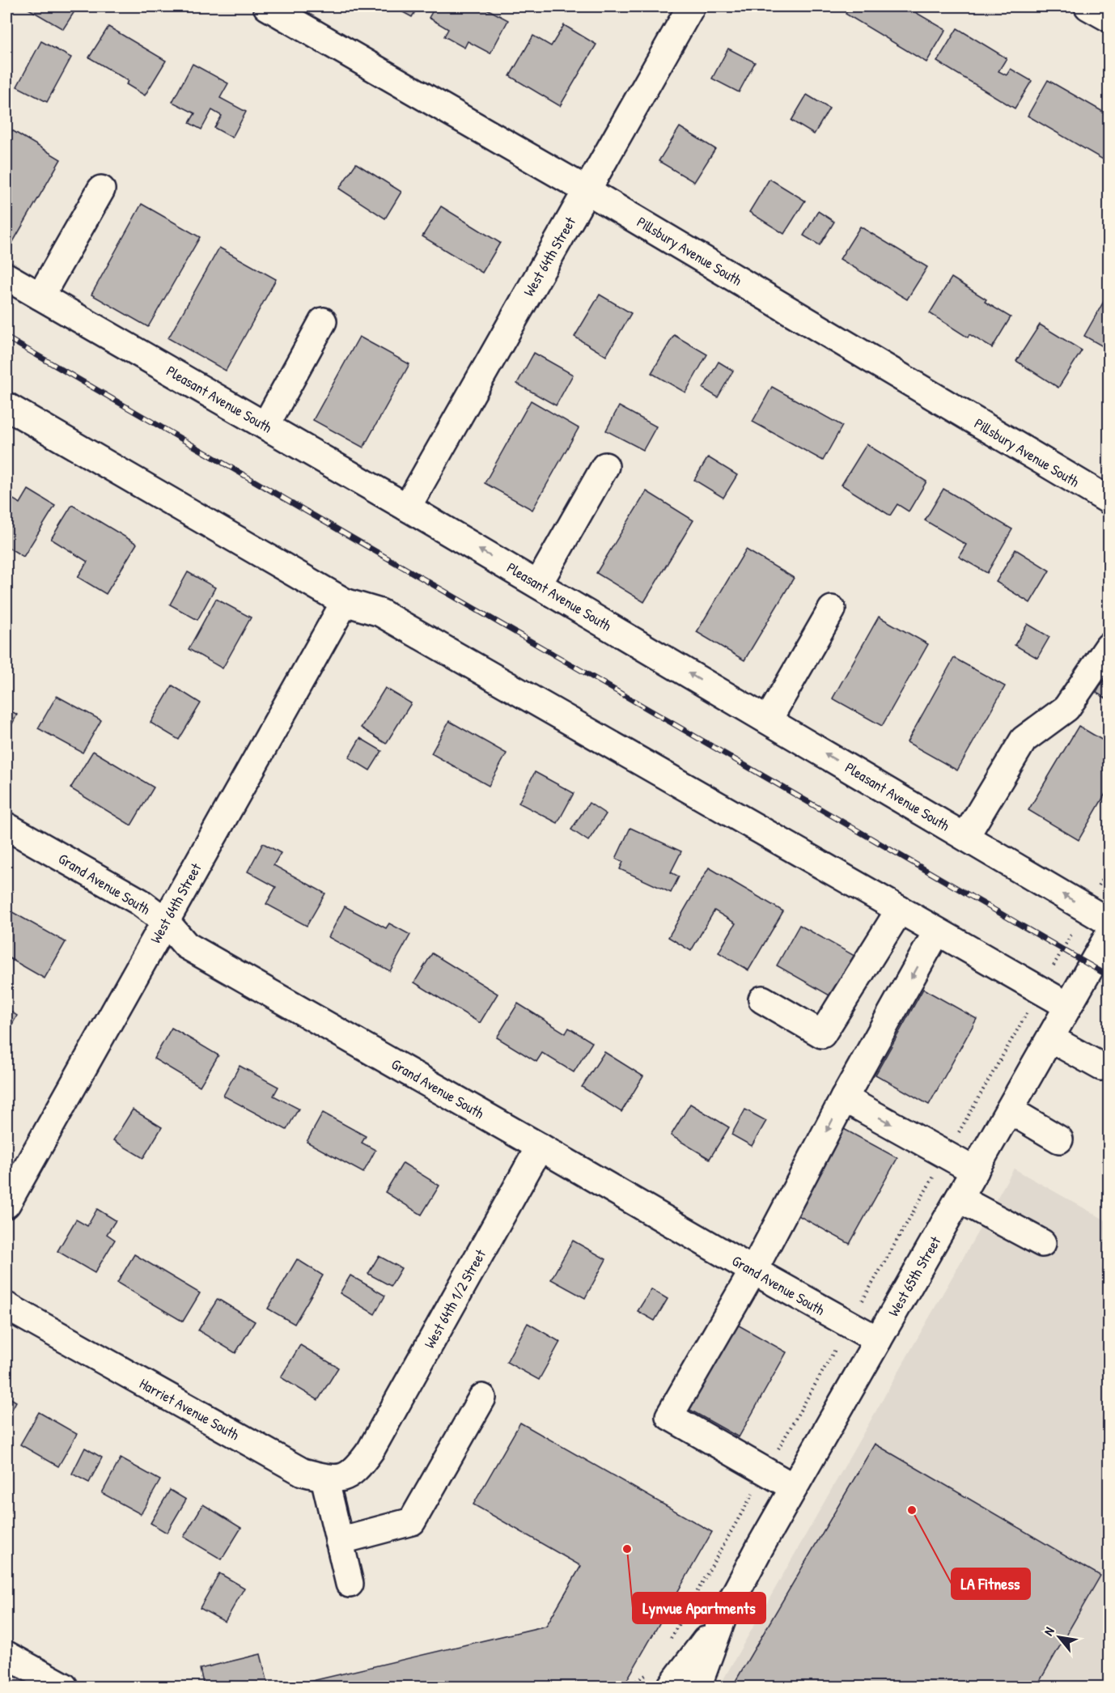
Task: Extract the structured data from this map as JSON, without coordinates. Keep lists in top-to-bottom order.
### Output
{
  "streets": {
    "street": [
      "Pillsbury Avenue South",
      "West 64th Street",
      "Pleasant Avenue South",
      "Grand Avenue South",
      "West 65th Street",
      "West 64th 1/2 Street",
      "Harriet Avenue South"
    ]
  },
  "crossings": [
    ["Pillsbury Avenue South", "West 64th Street"],
    ["West 64th Street", "Pleasant Avenue South"],
    ["West 64th Street", "Grand Avenue South"],
    ["Grand Avenue South", "West 65th Street"],
    ["Grand Avenue South", "West 64th 1/2 Street"],
    ["West 64th 1/2 Street", "Harriet Avenue South"]
  ],
  "places": ["LA Fitness", "Lynvue Apartments"],
  "north": "top left"
}
